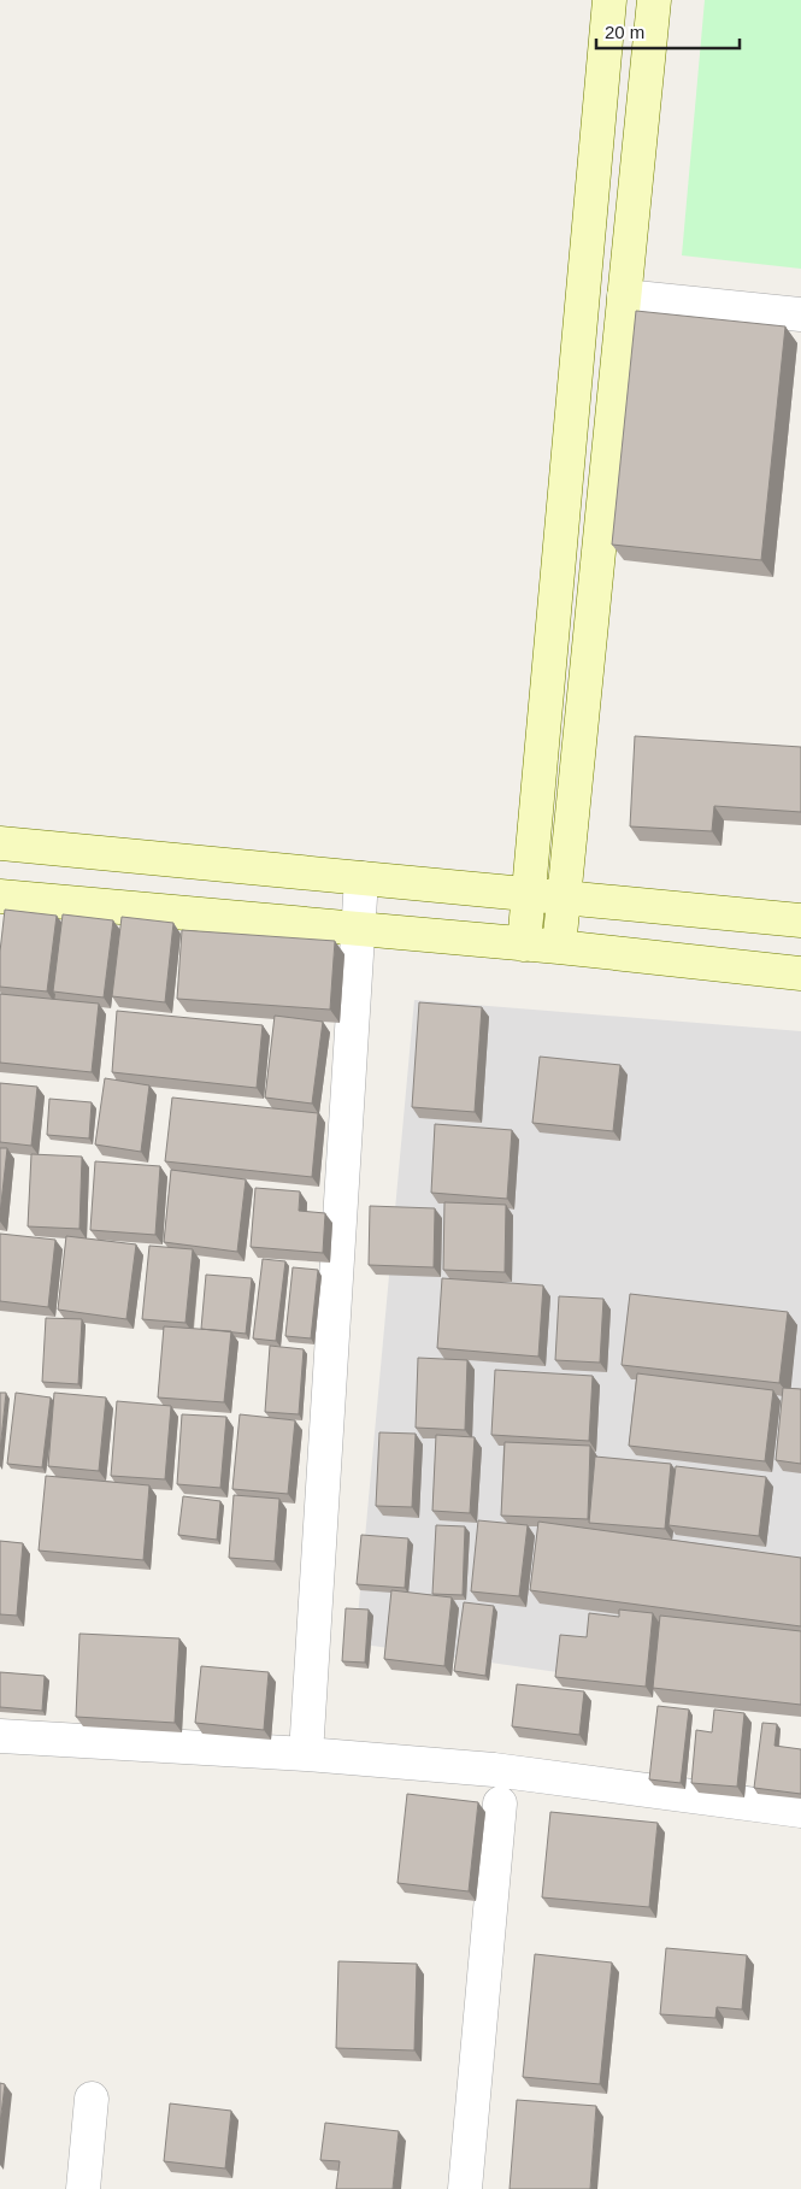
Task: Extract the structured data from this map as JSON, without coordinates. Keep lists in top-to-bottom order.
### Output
{
  "scale_bar": "20 m"
}
